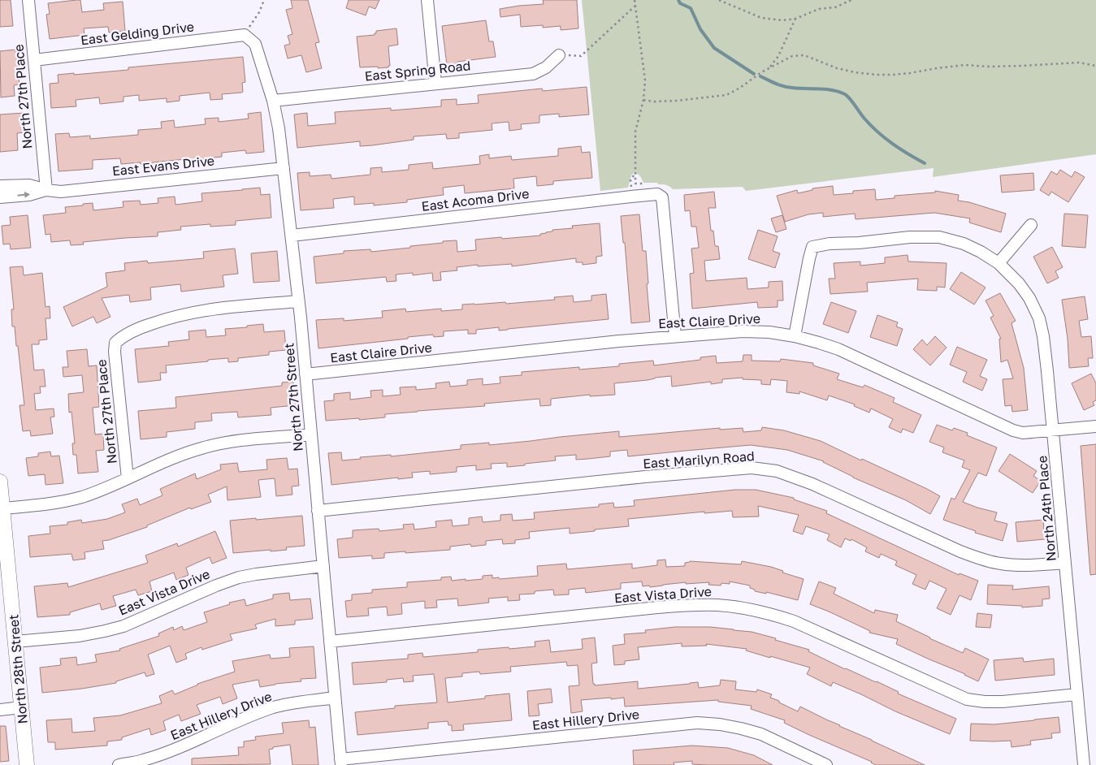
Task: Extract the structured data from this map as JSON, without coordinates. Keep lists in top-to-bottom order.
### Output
{
  "streets": {
    "street": [
      "East Gelding Drive",
      "East Spring Road",
      "North 27th Place",
      "East Evans Drive",
      "East Acoma Drive",
      "East Claire Drive",
      "North 27th Street",
      "East Marilyn Road",
      "North 24th Place",
      "East Vista Drive",
      "North 28th Street",
      "East Hillery Drive"
    ]
  },
  "crossings": [
    ["East Gelding Drive", "North 27th Place"],
    ["East Gelding Drive", "North 27th Street"],
    ["East Spring Road", "North 27th Street"],
    ["North 27th Place", "East Evans Drive"],
    ["North 27th Place", "North 27th Street"],
    ["East Evans Drive", "North 27th Street"],
    ["East Acoma Drive", "North 27th Street"],
    ["East Claire Drive", "North 27th Street"],
    ["East Claire Drive", "North 24th Place"],
    ["North 27th Street", "East Marilyn Road"],
    ["North 27th Street", "East Vista Drive"],
    ["North 27th Street", "East Hillery Drive"],
    ["East Marilyn Road", "North 24th Place"],
    ["North 24th Place", "East Vista Drive"],
    ["East Vista Drive", "North 28th Street"]
  ]
}
